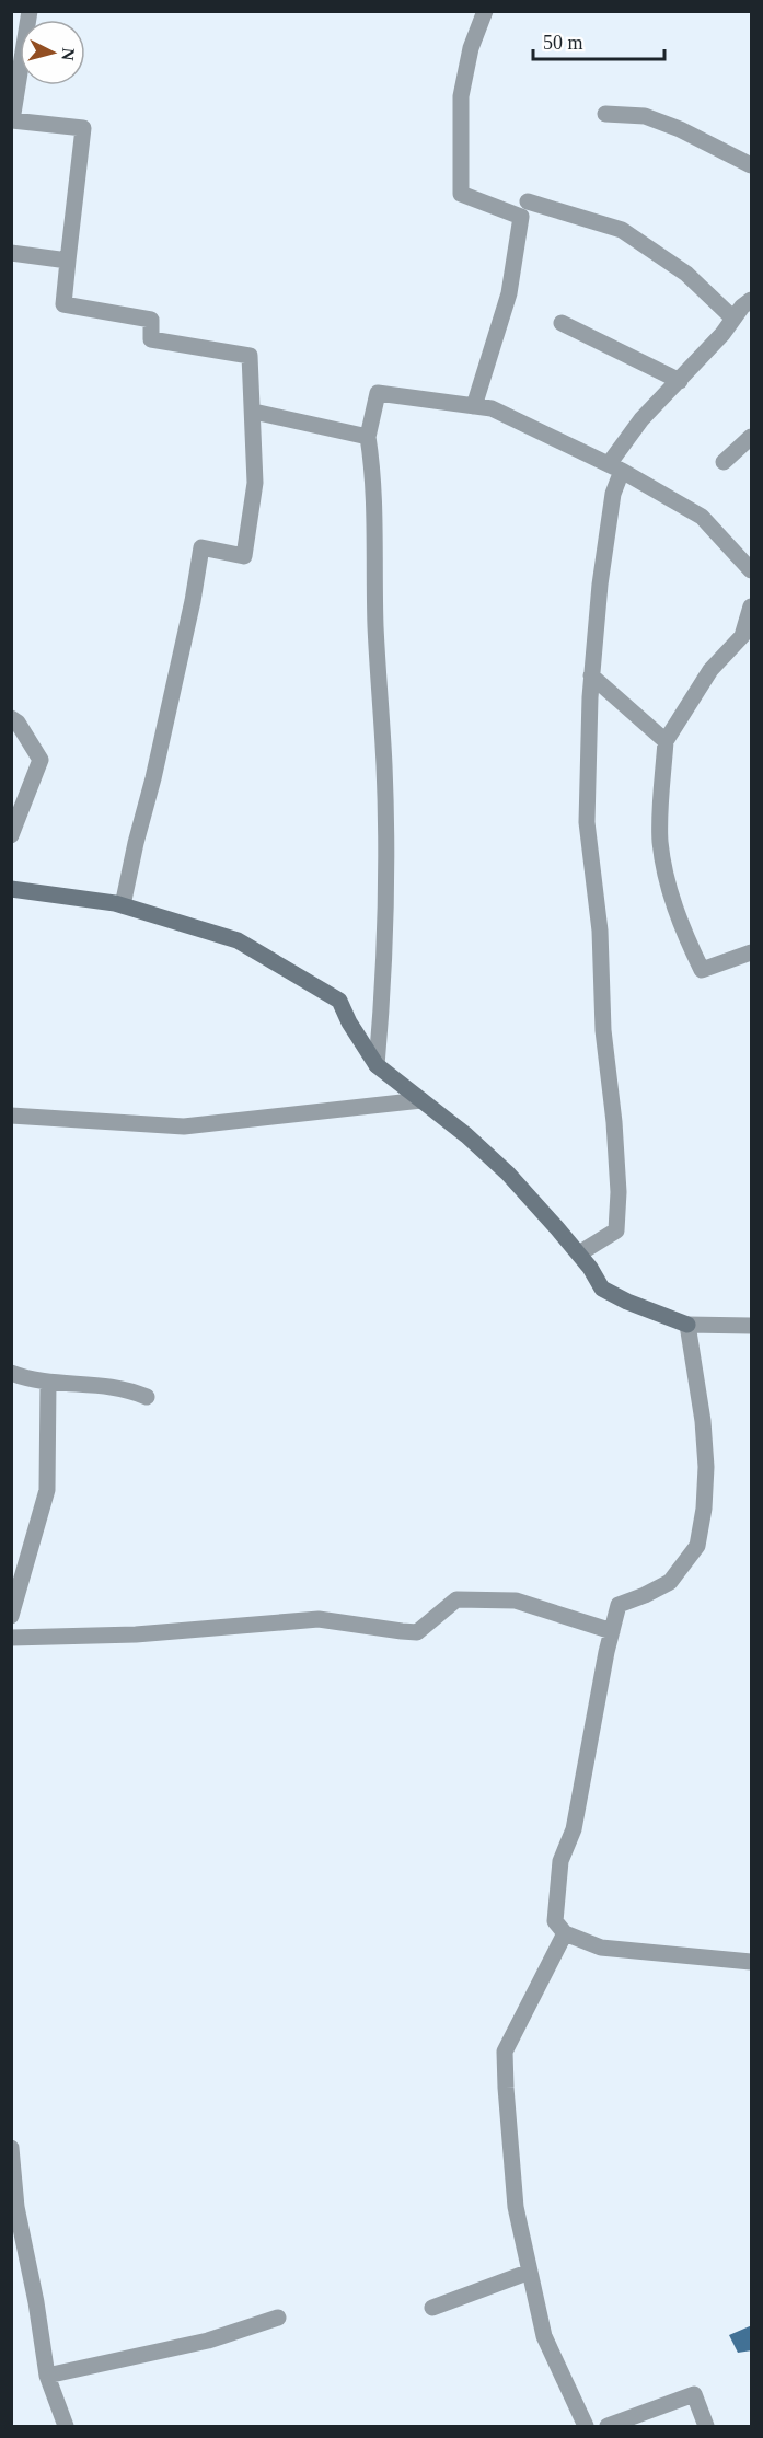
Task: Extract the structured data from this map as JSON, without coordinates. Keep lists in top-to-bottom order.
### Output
{
  "scale_bar": "50 m",
  "north": "right"
}
